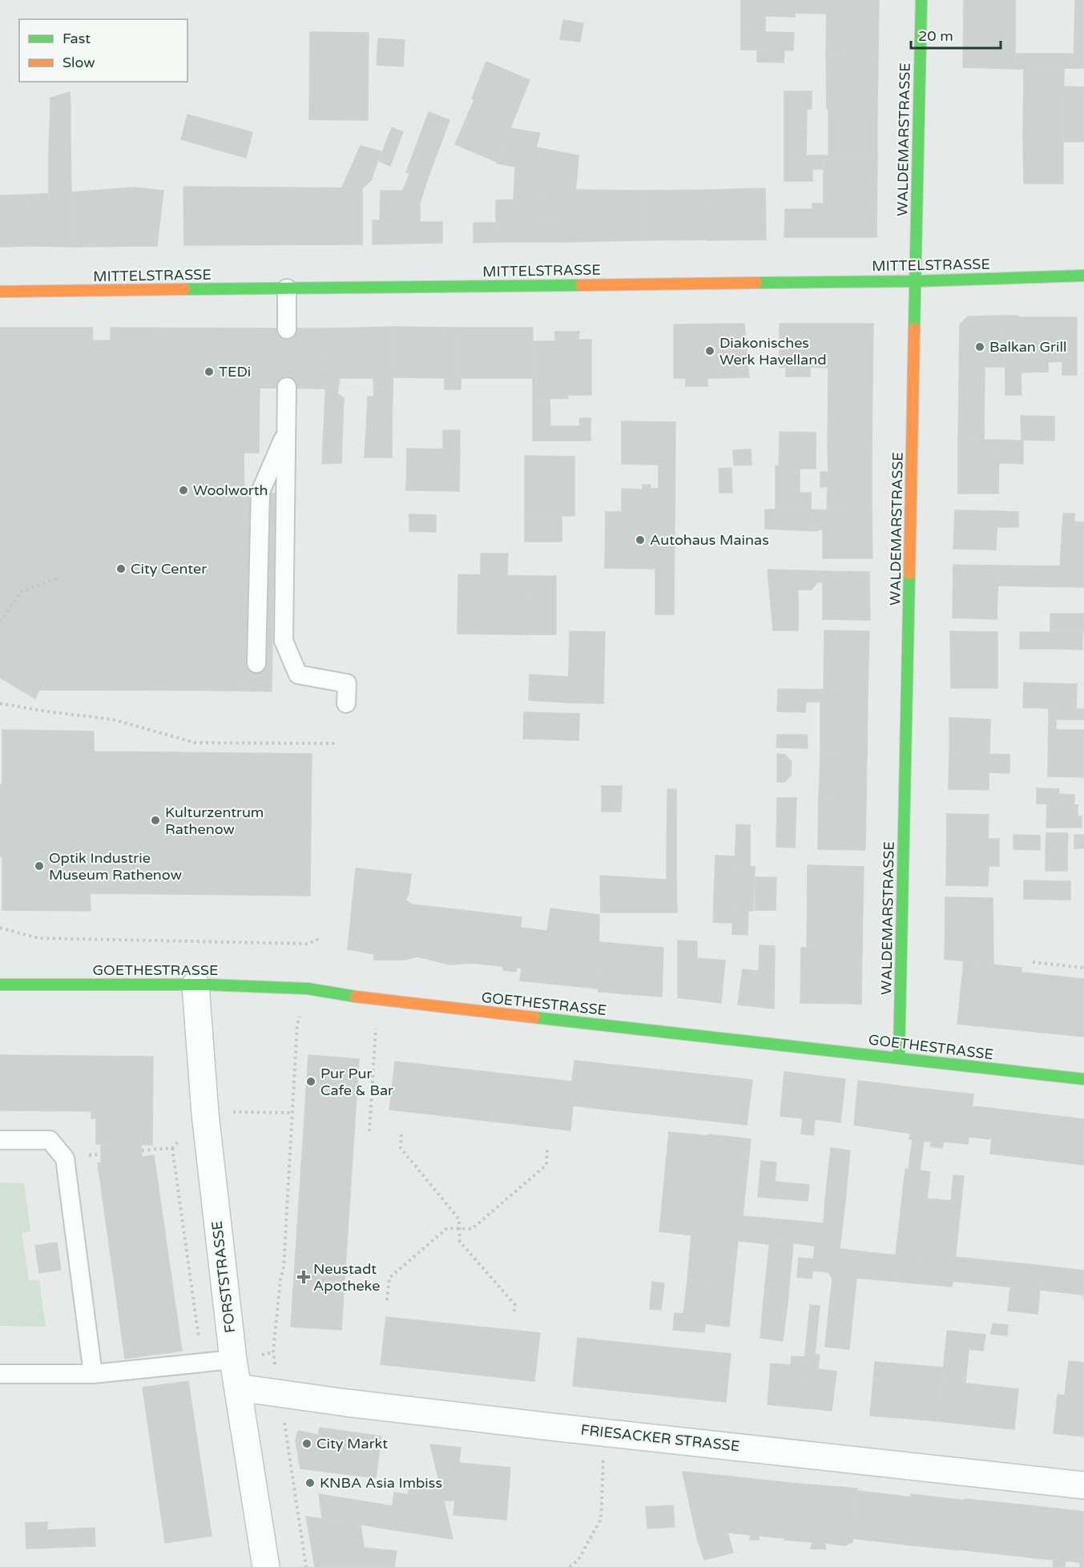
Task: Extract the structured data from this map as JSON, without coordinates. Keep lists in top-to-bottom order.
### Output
{
  "streets": {
    "street": [
      "WALDEMARSTRASSE",
      "MITTELSTRASSE",
      "GOETHESTRASSE",
      "FORSTSTRASSE",
      "FRIESACKER STRASSE"
    ]
  },
  "crossings": [
    ["WALDEMARSTRASSE", "MITTELSTRASSE"],
    ["WALDEMARSTRASSE", "GOETHESTRASSE"],
    ["GOETHESTRASSE", "FORSTSTRASSE"],
    ["FORSTSTRASSE", "FRIESACKER STRASSE"]
  ],
  "places": {
    "other": [
      "Balkan Grill",
      "Diakonisches Werk Havelland",
      "TEDi",
      "Woolworth",
      "Autohaus Mainas",
      "City Center",
      "Kulturzentrum Rathenow",
      "Optik Industrie Museum Rathenow",
      "Pur Pur Cafe & Bar",
      "City Markt",
      "KNBA Asia Imbiss"
    ],
    "health": ["Neustadt Apotheke"]
  },
  "legend": ["Fast", "Slow"],
  "scale_bar": "20 m"
}
